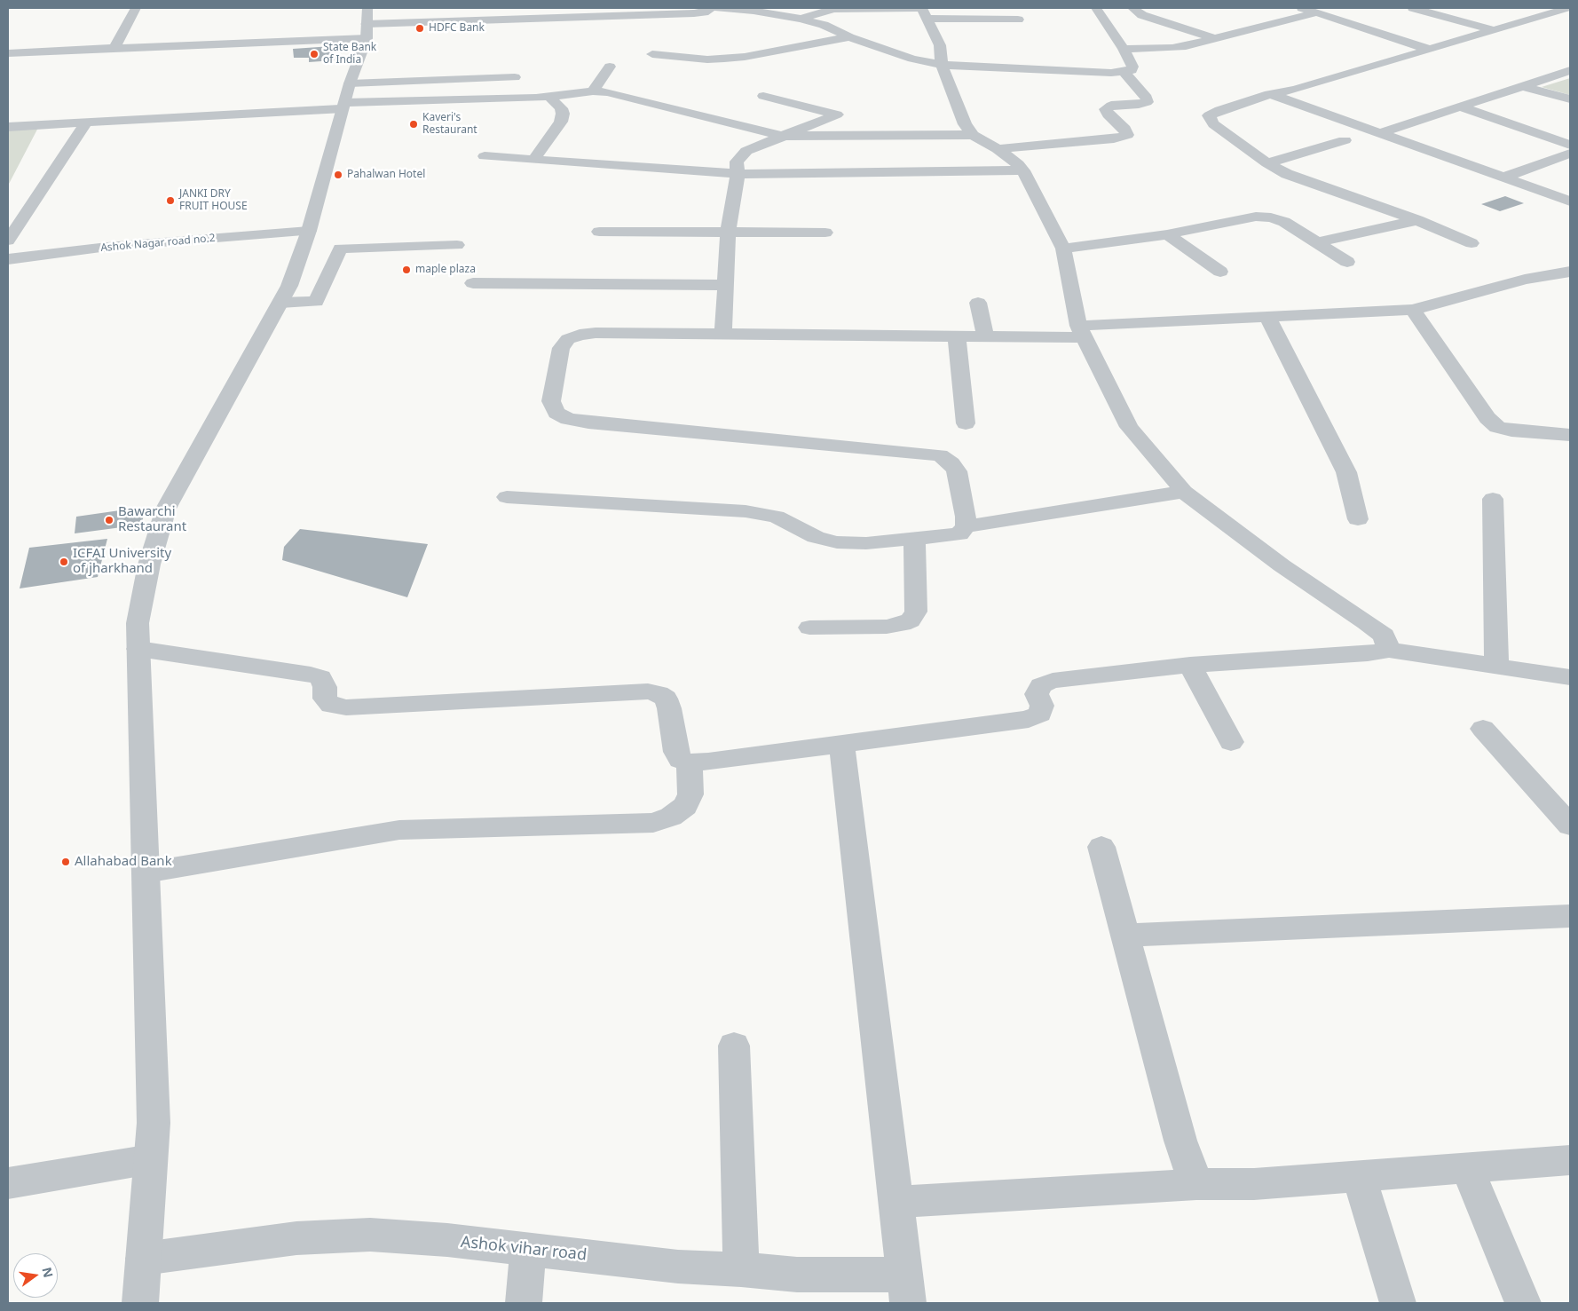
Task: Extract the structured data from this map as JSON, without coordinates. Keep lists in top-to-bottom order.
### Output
{
  "streets": {
    "street": ["Ashok Nagar road no.2", "Ashok vihar road"]
  },
  "places": [
    "HDFC Bank",
    "State Bank of India",
    "Kaveri's Restaurant",
    "Pahalwan Hotel",
    "JANKI DRY FRUIT HOUSE",
    "maple plaza",
    "Bawarchi Restaurant",
    "ICFAI University of jharkhand",
    "Allahabad Bank"
  ],
  "north": "right"
}
